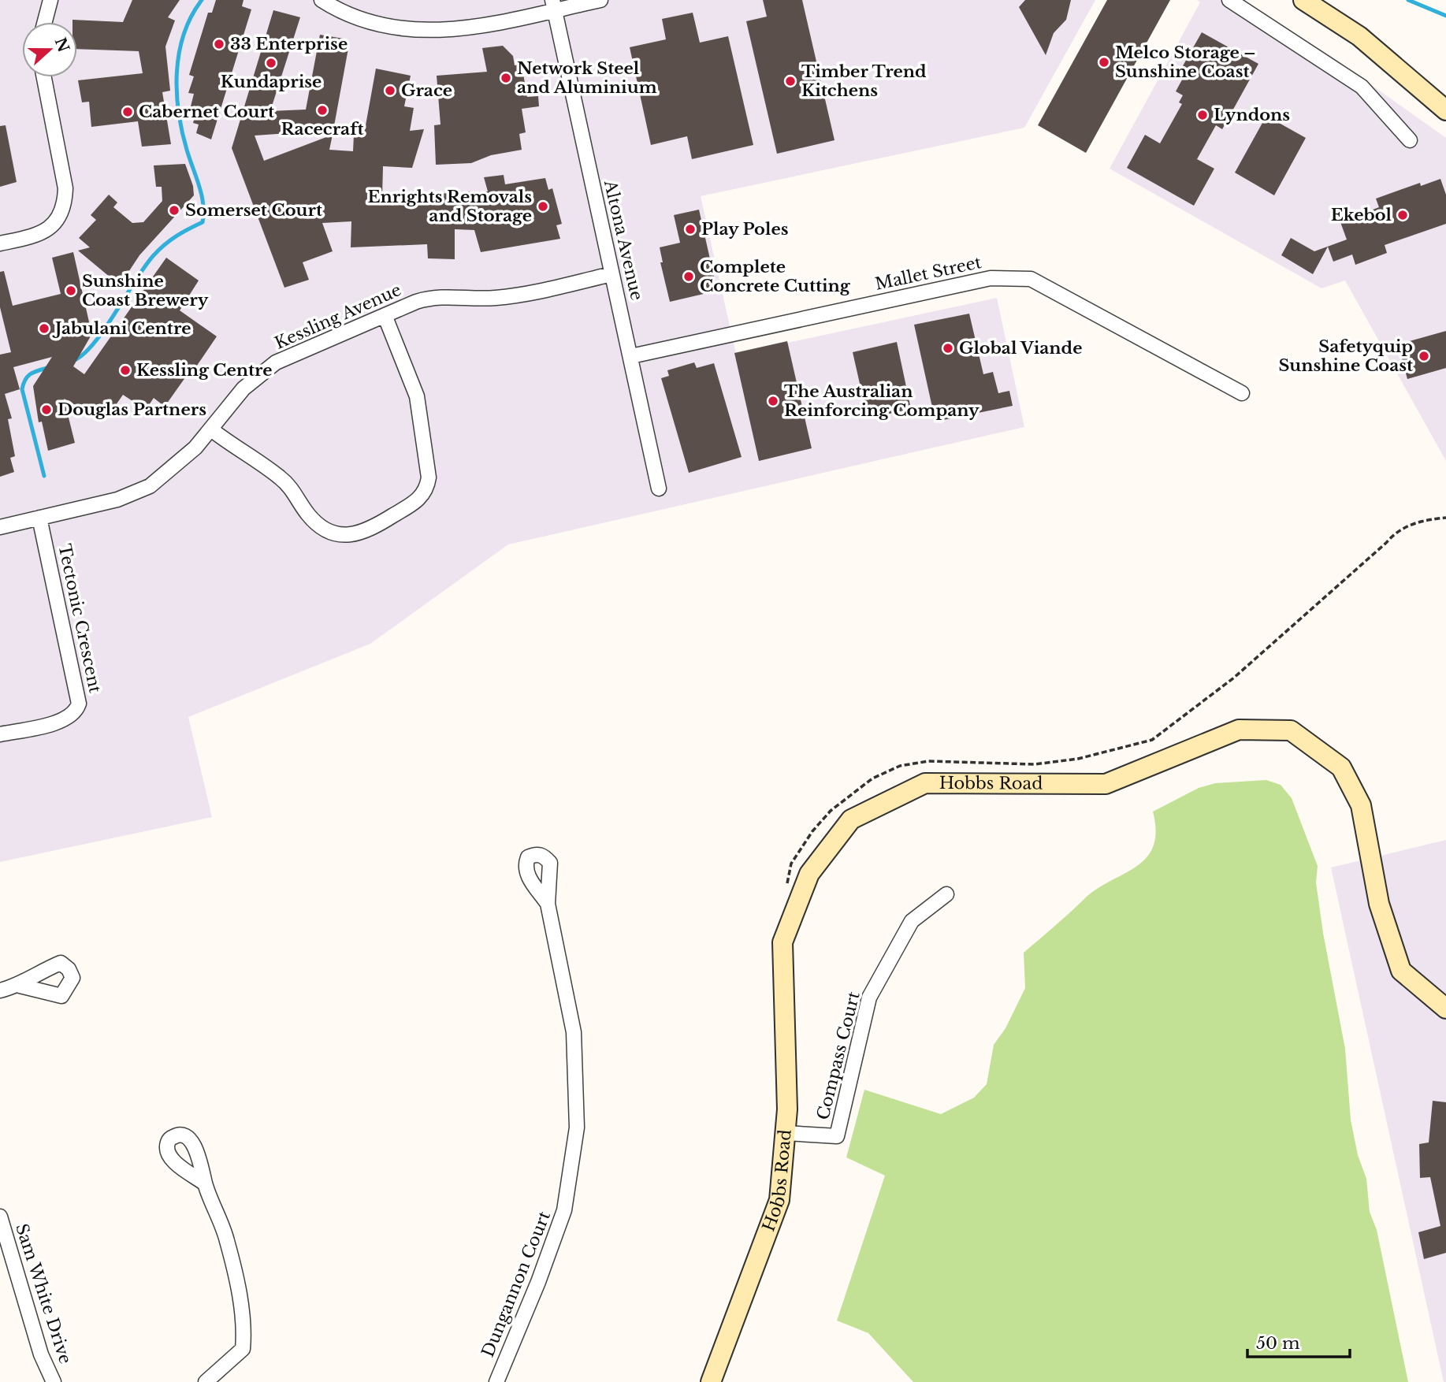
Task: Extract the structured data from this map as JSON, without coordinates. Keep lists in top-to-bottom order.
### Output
{
  "streets": {
    "street": [
      "Altona Avenue",
      "Mallet Street",
      "Kessling Avenue",
      "Tectonic Crescent",
      "Hobbs Road",
      "Compass Court",
      "Dungannon Court",
      "Sam White Drive"
    ]
  },
  "crossings": [
    ["Altona Avenue", "Mallet Street"],
    ["Altona Avenue", "Kessling Avenue"],
    ["Kessling Avenue", "Tectonic Crescent"],
    ["Hobbs Road", "Compass Court"]
  ],
  "places": [
    "33 Enterprise",
    "Melco Storage – Sunshine Coast",
    "Kundaprise",
    "Network Steel and Aluminium",
    "Timber Trend Kitchens",
    "Grace",
    "Racecraft",
    "Cabernet Court",
    "Lyndons",
    "Enrights Removals and Storage",
    "Somerset Court",
    "Ekebol",
    "Play Poles",
    "Complete Concrete Cutting",
    "Sunshine Coast Brewery",
    "Jabulani Centre",
    "Global Viande",
    "Safetyquip Sunshine Coast",
    "Kessling Centre",
    "The Australian Reinforcing Company",
    "Douglas Partners"
  ],
  "scale_bar": "50 m",
  "north": "right"
}
